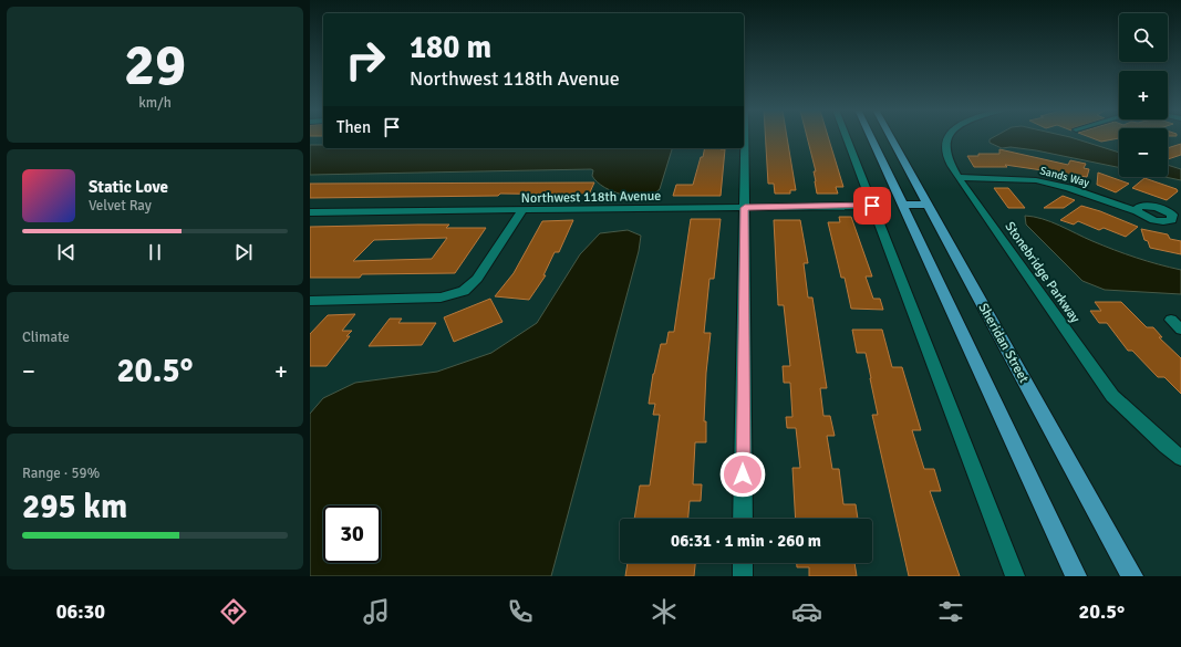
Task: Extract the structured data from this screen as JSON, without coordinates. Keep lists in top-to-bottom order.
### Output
{
  "streets": {
    "main road": ["Sheridan Street"],
    "street": ["Sands Way", "Northwest 118th Avenue", "Stonebridge Parkway"]
  },
  "crossings": [
    ["Sands Way", "Stonebridge Parkway"]
  ],
  "page": {
    "tile": [
      ["29", "km/h"],
      "Climate",
      ["Range · 59%", "295 km"]
    ],
    "map_buttons": ["+", "−"],
    "turn": ["180 m", "Northwest 118th Avenue"],
    "then": "Then",
    "song": ["Static Love", "Velvet Ray"],
    "heat": ["−", "20.5°", "+"],
    "limit": "30",
    "trip": "06:31 · 1 min · 260 m",
    "tabs": ["06:30", "20.5°"]
  }
}
